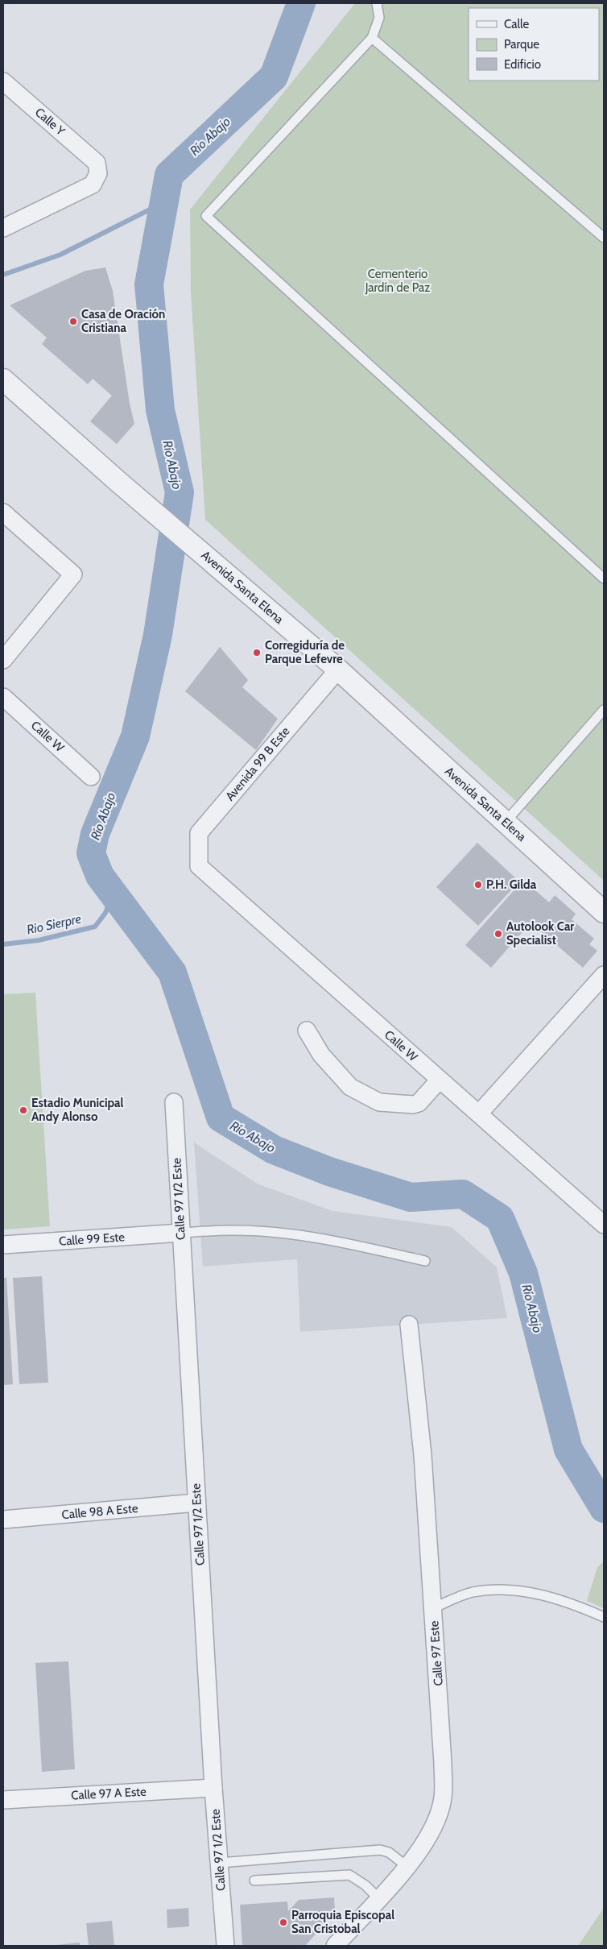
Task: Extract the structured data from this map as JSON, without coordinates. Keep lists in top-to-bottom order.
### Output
{
  "streets": {
    "street": [
      "Calle Y",
      "Avenida Santa Elena",
      "Calle W",
      "Avenida 99 B Este",
      "Calle 97 1/2 Este",
      "Calle 99 Este",
      "Calle 98 A Este",
      "Calle 97 Este",
      "Calle 97 A Este"
    ]
  },
  "crossings": [
    ["Avenida Santa Elena", "Avenida 99 B Este"],
    ["Calle W", "Avenida 99 B Este"],
    ["Calle 97 1/2 Este", "Calle 99 Este"],
    ["Calle 97 1/2 Este", "Calle 98 A Este"],
    ["Calle 97 1/2 Este", "Calle 97 A Este"]
  ],
  "water": ["Río Abajo", "Rio Sierpre"],
  "parks": ["Cementerio Jardín de Paz"],
  "places": [
    "Casa de Oración Cristiana",
    "Corregiduría de Parque Lefevre",
    "P.H. Gilda",
    "Autolook Car Specialist",
    "Estadio Municipal Andy Alonso",
    "Parroquia Episcopal San Cristobal"
  ],
  "legend": ["Calle", "Parque", "Edificio"]
}
